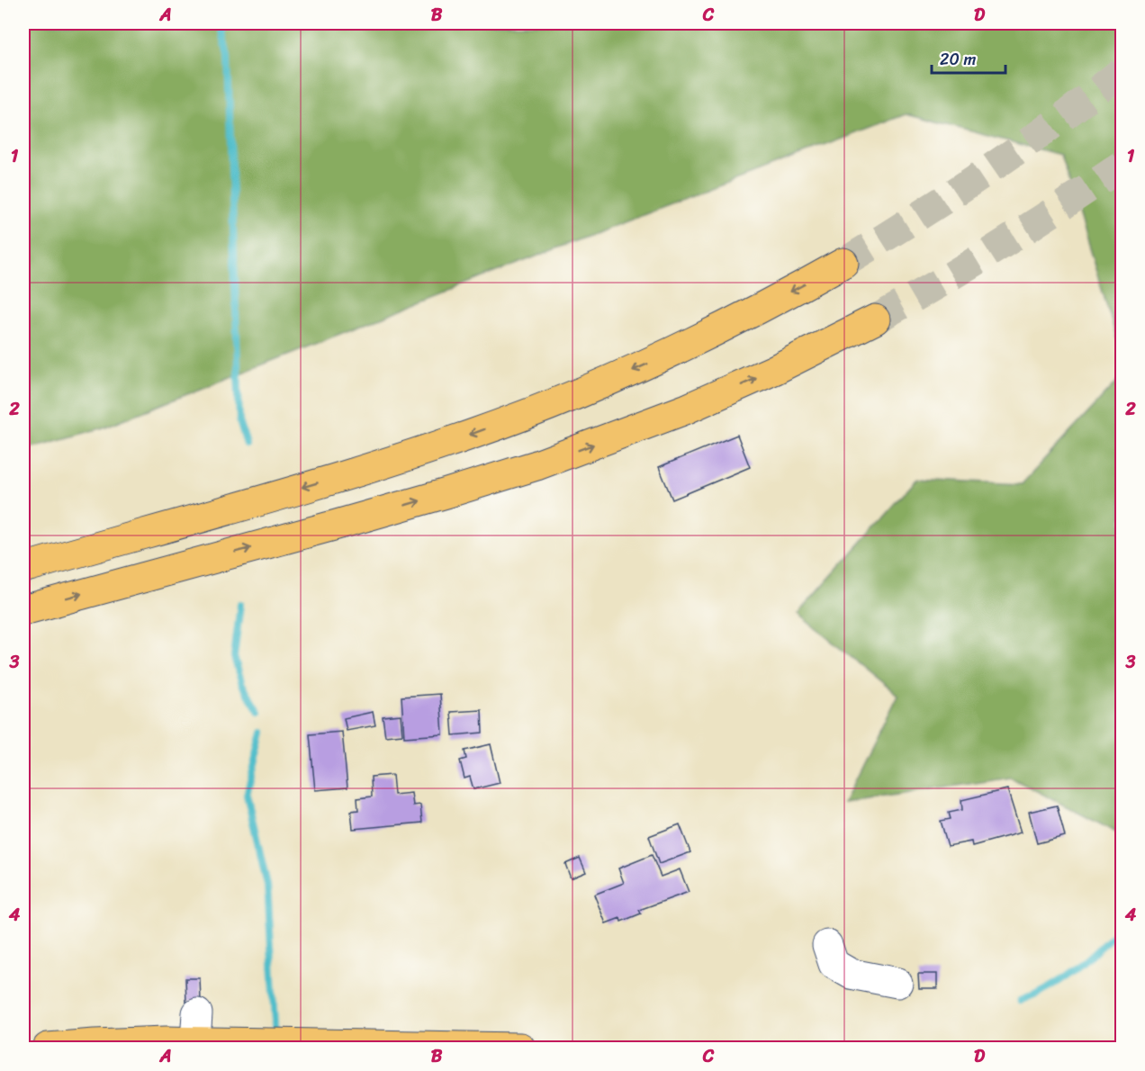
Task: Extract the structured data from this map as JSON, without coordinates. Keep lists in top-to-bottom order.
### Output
{
  "scale_bar": "20 m",
  "grid": {
    "columns": [
      "A",
      "B",
      "C",
      "D"
    ],
    "rows": [
      "1",
      "2",
      "3",
      "4"
    ]
  }
}
